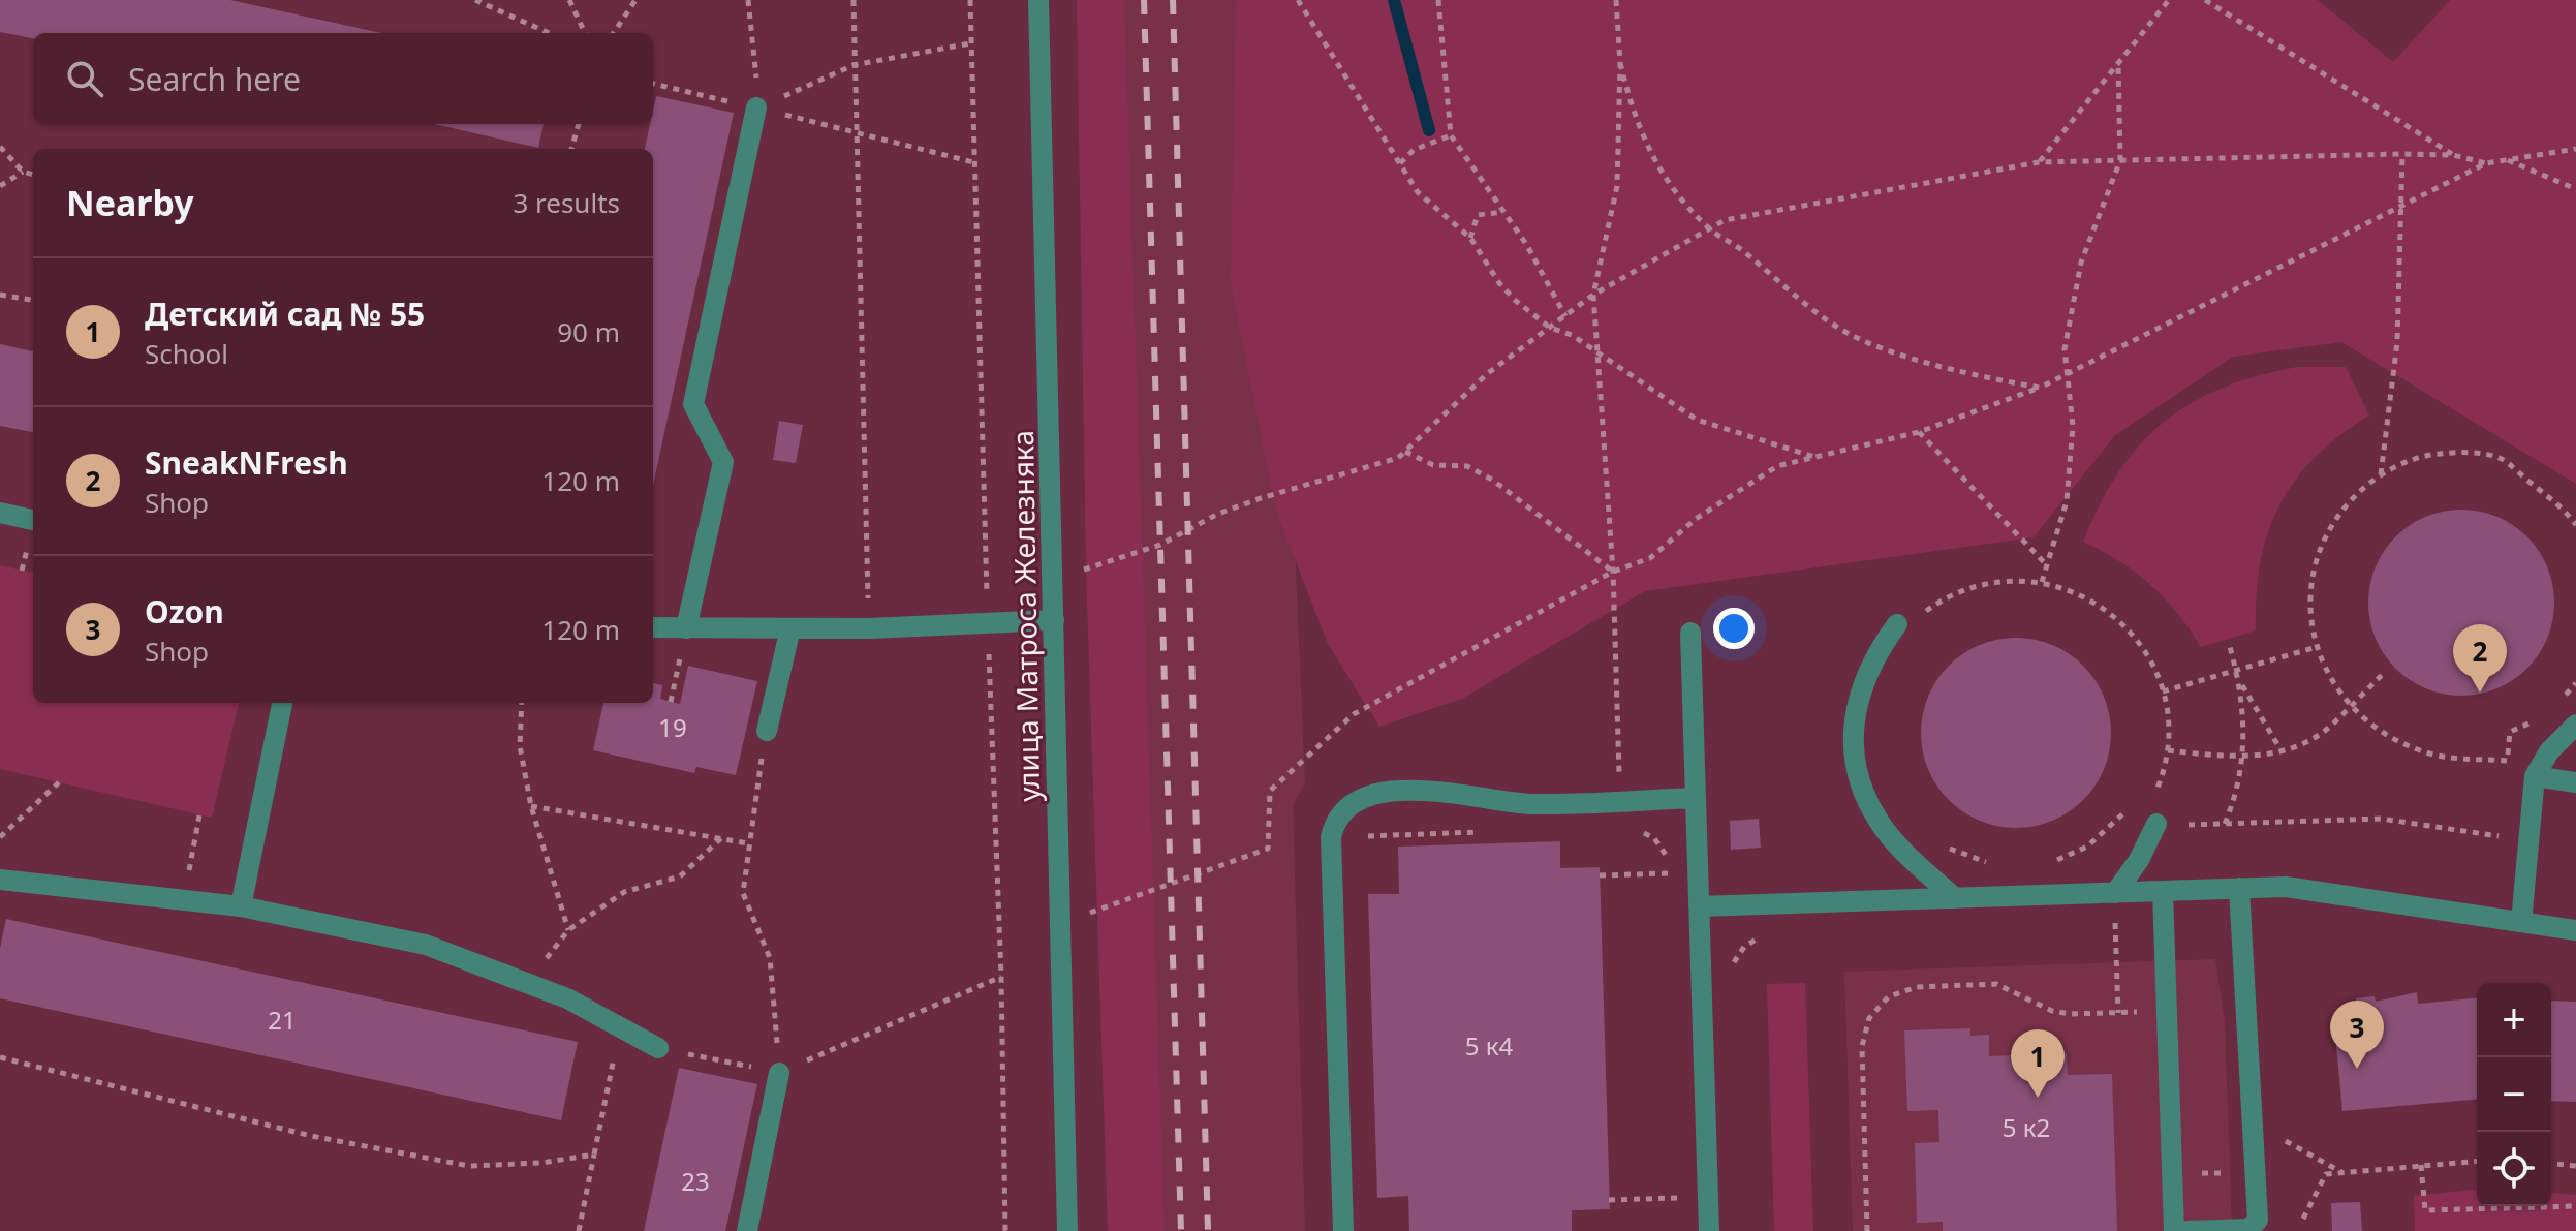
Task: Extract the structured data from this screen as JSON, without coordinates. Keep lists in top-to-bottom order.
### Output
{
  "streets": {
    "street": ["улица Матроса Железняка"]
  },
  "house_numbers": [
    "19",
    "21",
    "5 к4",
    "5 к2",
    "23"
  ],
  "page": {
    "search": "Search here",
    "heading": ["Nearby", "3 results"],
    "list": [
      {
        "mark": "1",
        "name": "Детский сад № 55",
        "note": "School",
        "value": "90 m"
      },
      {
        "mark": "2",
        "name": "SneakNFresh",
        "note": "Shop",
        "value": "120 m"
      },
      {
        "mark": "3",
        "name": "Ozon",
        "note": "Shop",
        "value": "120 m"
      }
    ],
    "pins": ["2", "3", "1"],
    "map_buttons": ["+", "−"]
  }
}
